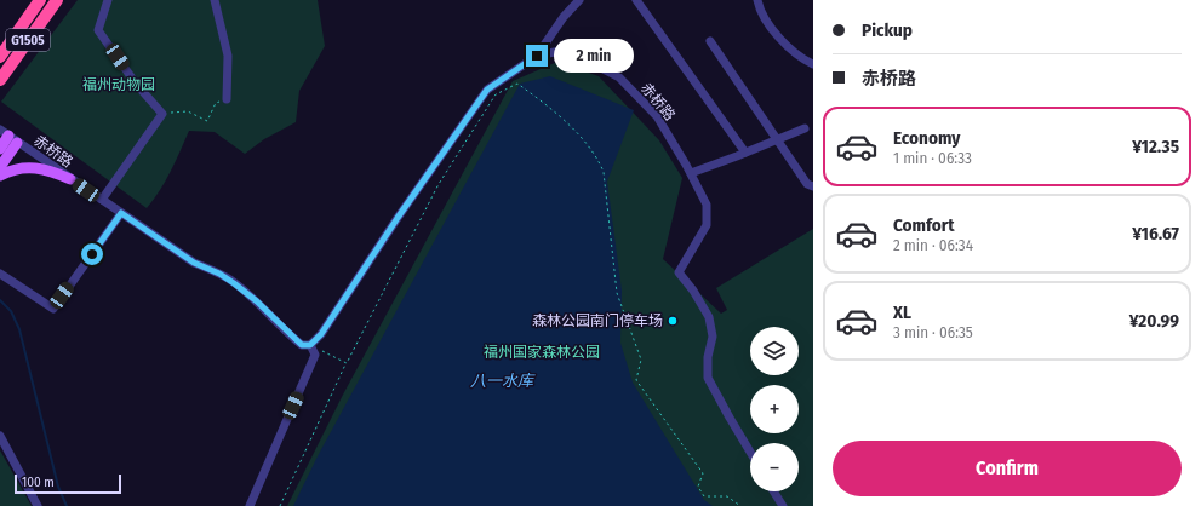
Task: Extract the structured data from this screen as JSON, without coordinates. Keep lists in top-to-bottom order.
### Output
{
  "streets": {
    "highway": ["G1505"],
    "street": ["赤桥路"]
  },
  "water": ["八一水库"],
  "parks": ["福州动物园", "福州国家森林公园"],
  "places": ["森林公园南门停车场"],
  "scale_bar": "100 m",
  "page": {
    "banner": ["Pickup", "赤桥路"],
    "bubble": "2 min",
    "list": [
      {
        "name": "Economy",
        "note": "1 min · 06:33",
        "value": "¥12.35"
      },
      {
        "name": "Comfort",
        "note": "2 min · 06:34",
        "value": "¥16.67"
      },
      {
        "name": "XL",
        "note": "3 min · 06:35",
        "value": "¥20.99"
      }
    ],
    "map_buttons": ["+", "−"],
    "buttons": "Confirm",
    "scale": "100 m"
  }
}
